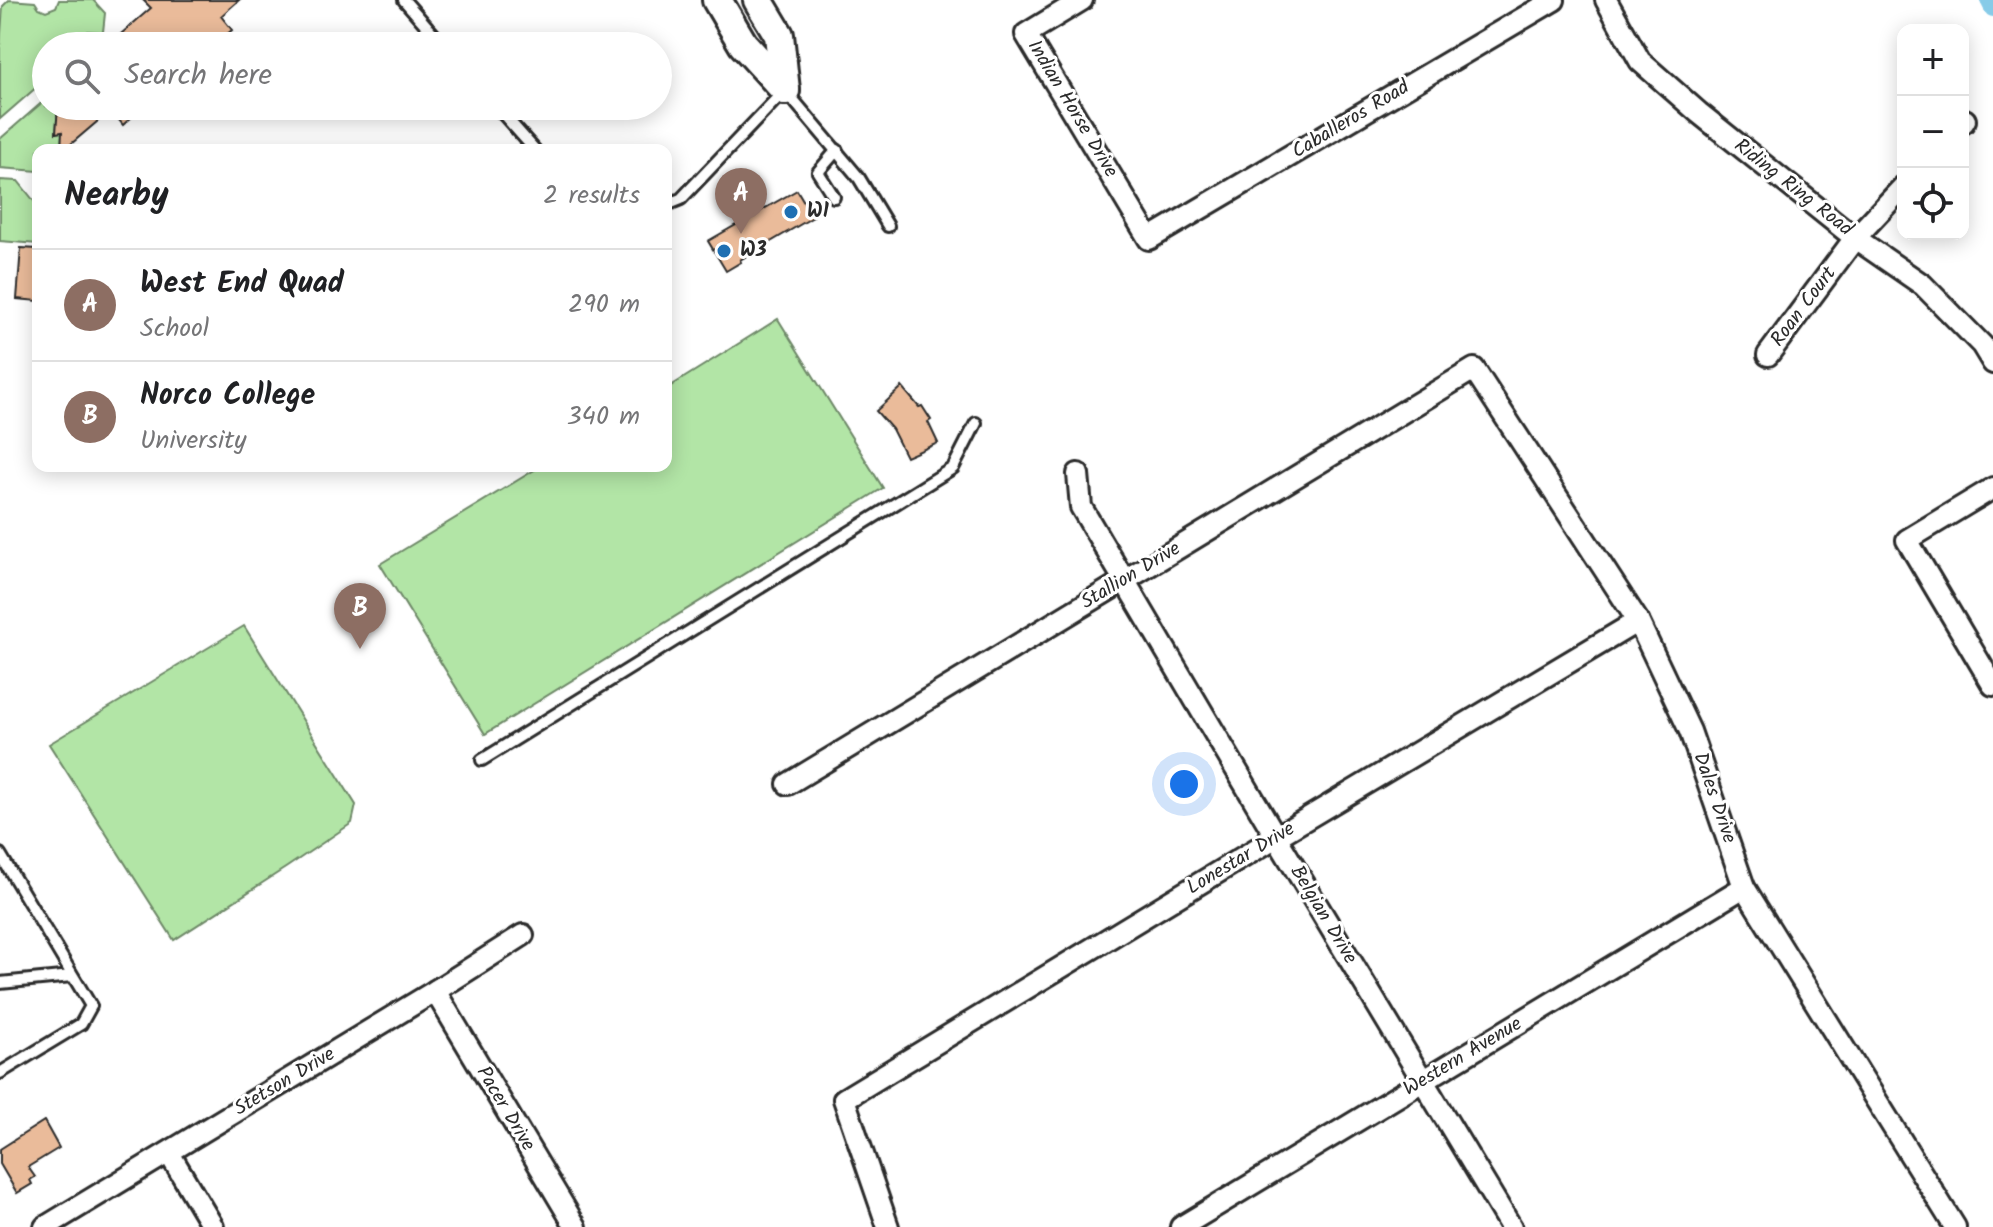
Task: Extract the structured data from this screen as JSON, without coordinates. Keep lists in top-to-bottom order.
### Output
{
  "streets": {
    "street": [
      "Indian Horse Drive",
      "Caballeros Road",
      "Riding Ring Road",
      "Roan Court",
      "Stallion Drive",
      "Dales Drive",
      "Lonestar Drive",
      "Belgian Drive",
      "Western Avenue",
      "Stetson Drive",
      "Pacer Drive"
    ]
  },
  "crossings": [
    ["Indian Horse Drive", "Caballeros Road"],
    ["Riding Ring Road", "Roan Court"],
    ["Stallion Drive", "Dales Drive"],
    ["Stallion Drive", "Belgian Drive"],
    ["Dales Drive", "Lonestar Drive"],
    ["Dales Drive", "Western Avenue"],
    ["Lonestar Drive", "Belgian Drive"],
    ["Belgian Drive", "Western Avenue"],
    ["Stetson Drive", "Pacer Drive"]
  ],
  "places": ["W1", "W3"],
  "page": {
    "map_buttons": ["+", "−"],
    "search": "Search here",
    "heading": ["Nearby", "2 results"],
    "pins": ["A", "B"],
    "list": [
      {
        "mark": "A",
        "name": "West End Quad",
        "note": "School",
        "value": "290 m"
      },
      {
        "mark": "B",
        "name": "Norco College",
        "note": "University",
        "value": "340 m"
      }
    ]
  }
}
